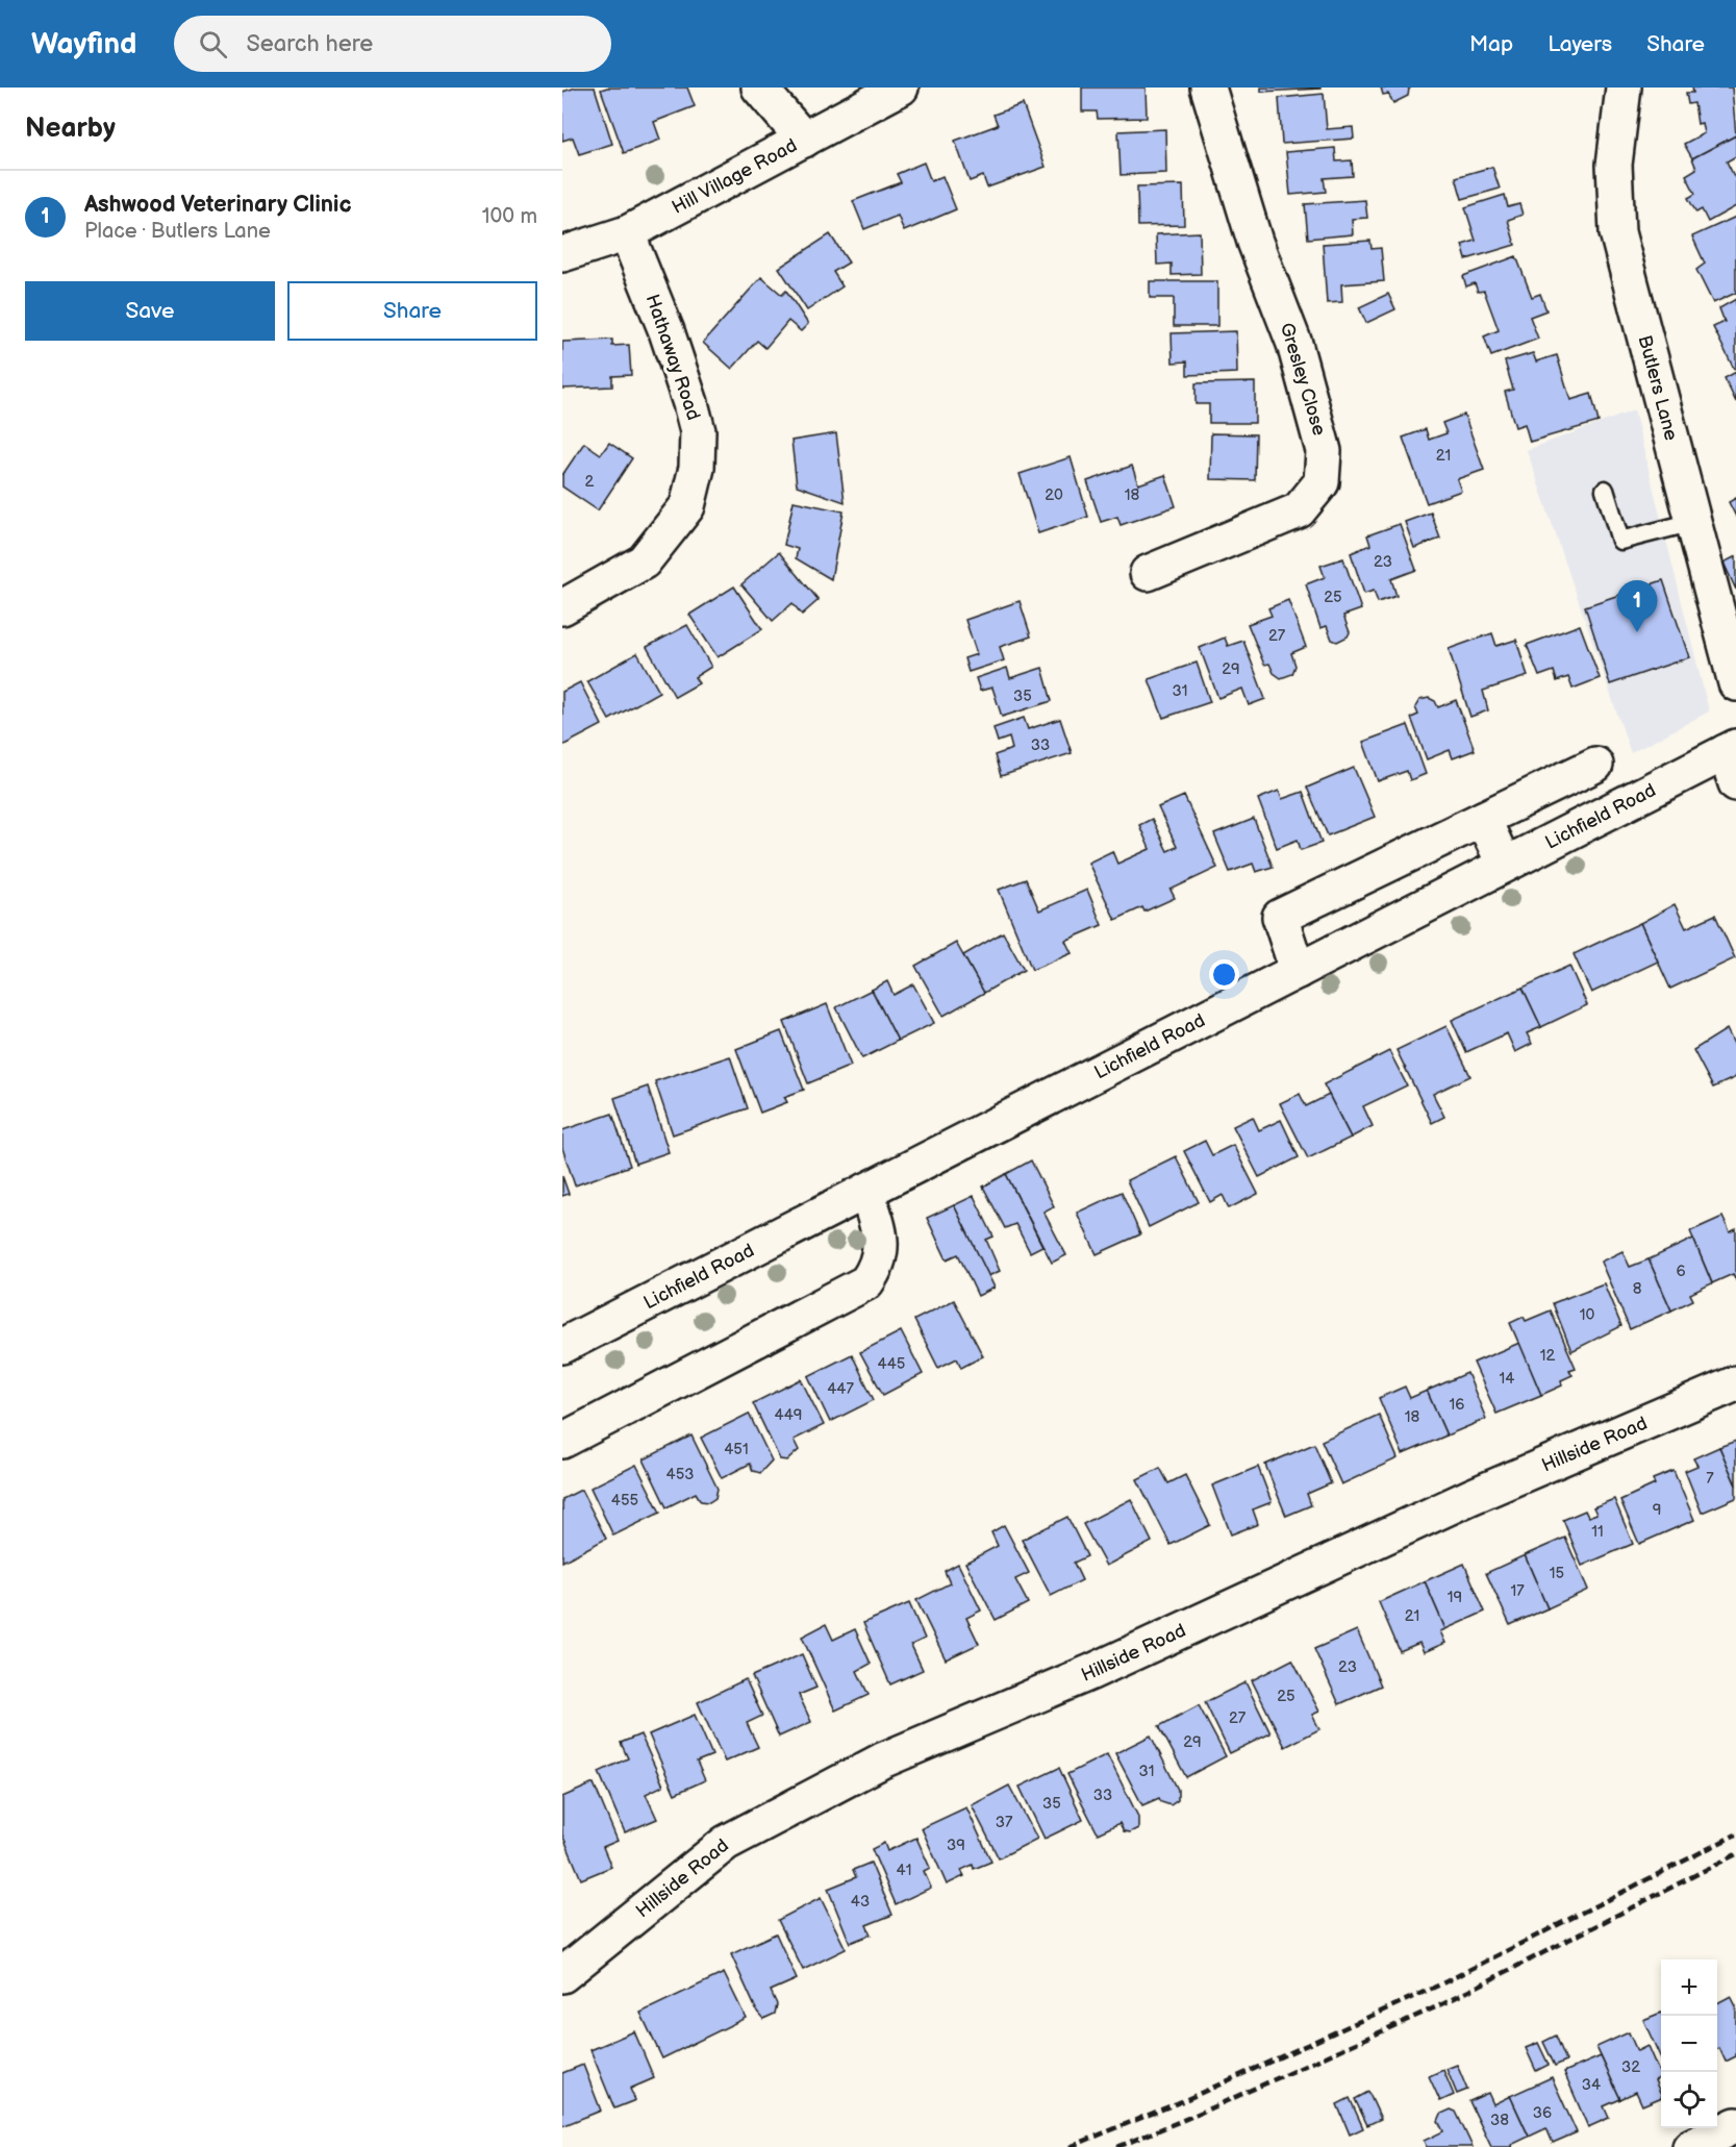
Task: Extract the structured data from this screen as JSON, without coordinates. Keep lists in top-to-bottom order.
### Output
{
  "streets": {
    "street": [
      "Hill Village Road",
      "Hathaway Road",
      "Gresley Close",
      "Butlers Lane",
      "Lichfield Road",
      "Hillside Road"
    ]
  },
  "crossings": [
    ["Hill Village Road", "Hathaway Road"]
  ],
  "house_numbers": [
    "21",
    "2",
    "20",
    "18",
    "23",
    "25",
    "27",
    "29",
    "31",
    "35",
    "33",
    "6",
    "8",
    "10",
    "12",
    "445",
    "14",
    "447",
    "16",
    "449",
    "18",
    "451",
    "453",
    "7",
    "455",
    "9",
    "11",
    "15",
    "17",
    "19",
    "21",
    "23",
    "25",
    "27",
    "29",
    "31",
    "33",
    "35",
    "37",
    "39",
    "41",
    "43",
    "32",
    "34",
    "36",
    "38"
  ],
  "page": {
    "header": "Wayfind",
    "search": "Search here",
    "nav": ["Map", "Layers", "Share"],
    "heading": "Nearby",
    "list": [
      {
        "mark": "1",
        "name": "Ashwood Veterinary Clinic",
        "note": "Place · Butlers Lane",
        "value": "100 m"
      }
    ],
    "buttons": ["Save", "Share"],
    "pins": "1",
    "map_buttons": ["+", "−"]
  }
}
